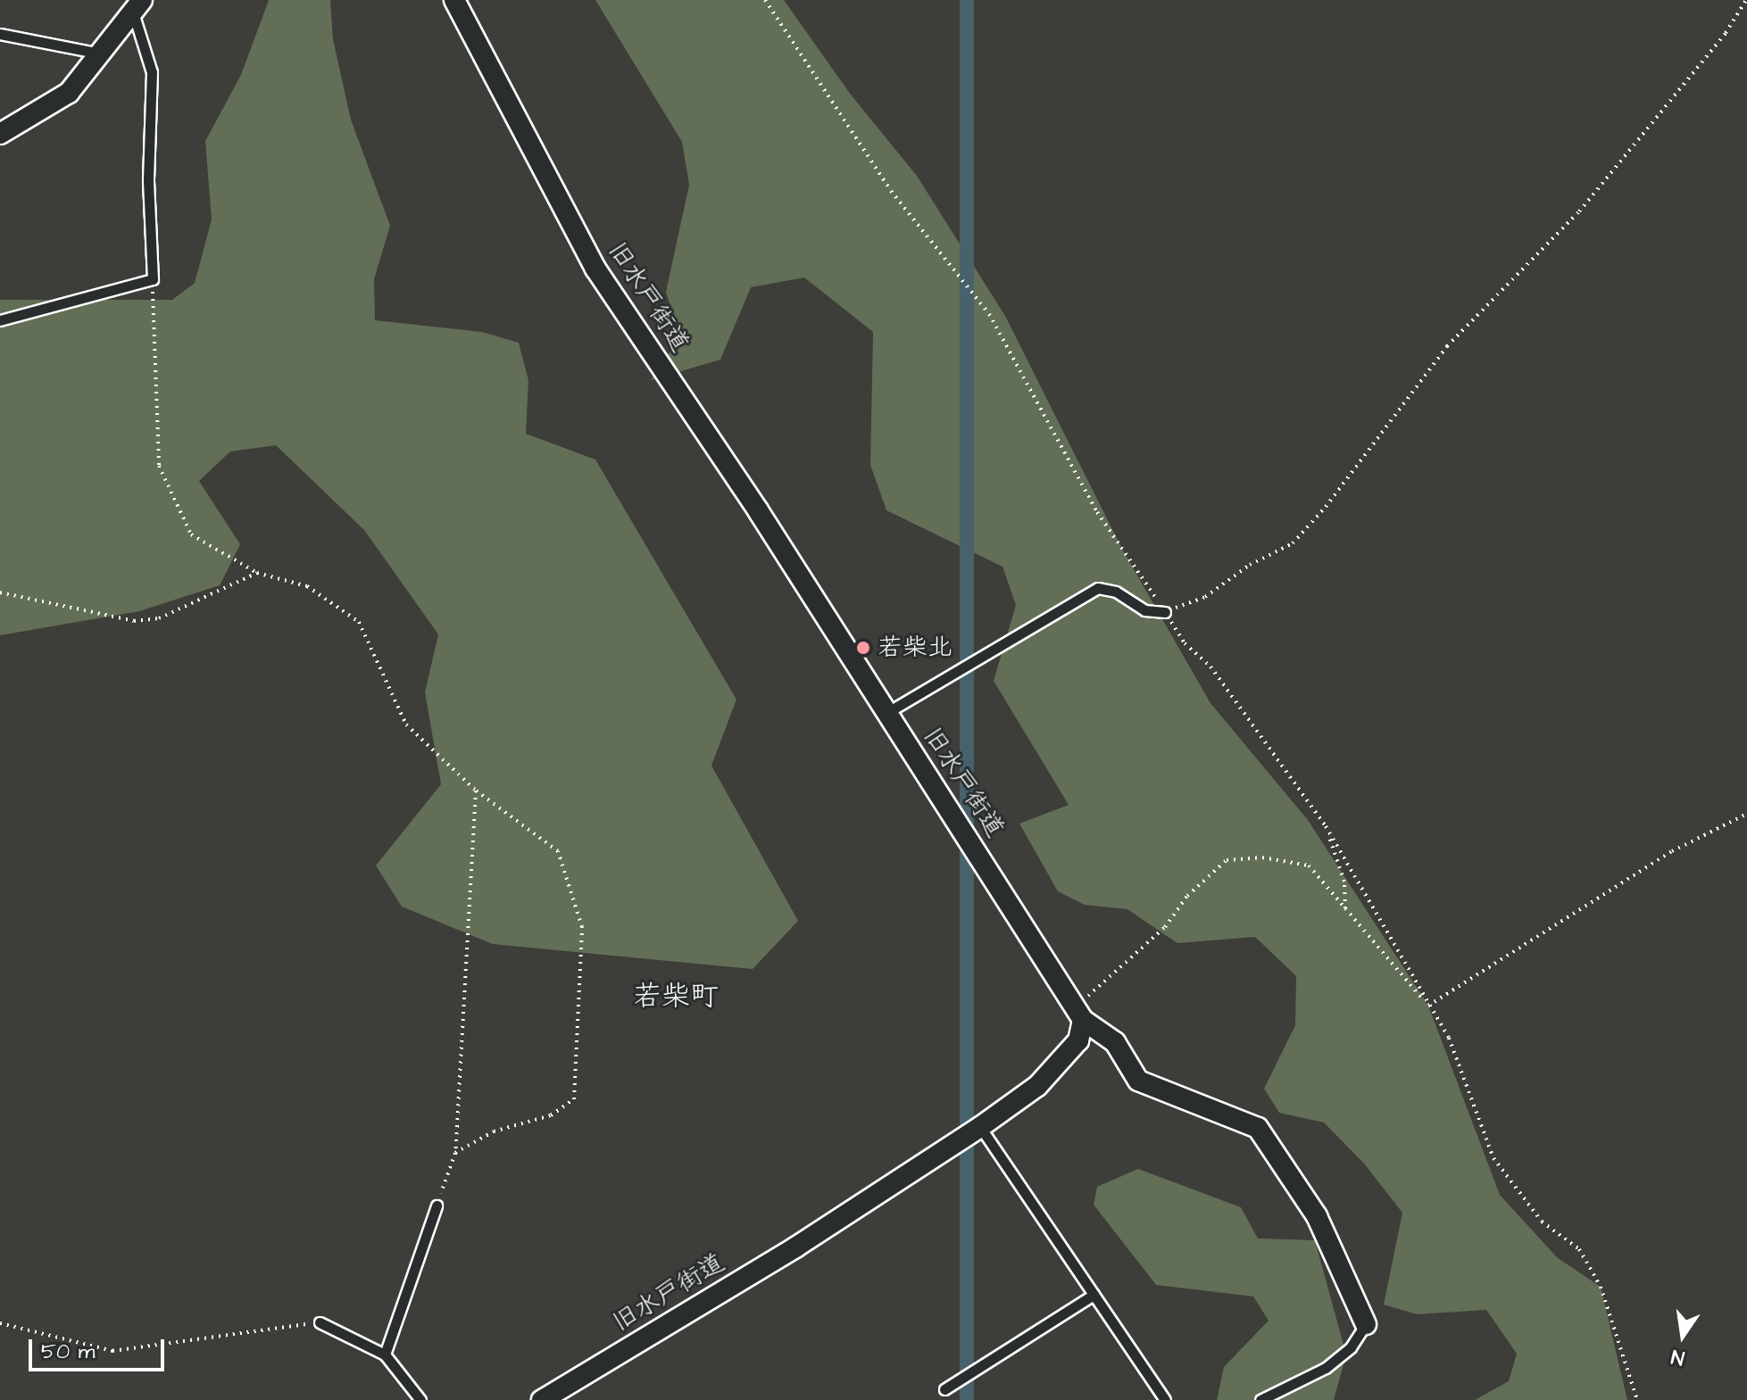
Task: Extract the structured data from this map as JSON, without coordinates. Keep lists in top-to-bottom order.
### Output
{
  "streets": {
    "street": ["旧水戸街道"]
  },
  "districts": ["若柴町"],
  "places": ["若柴北"],
  "scale_bar": "50 m",
  "north": "bottom"
}
